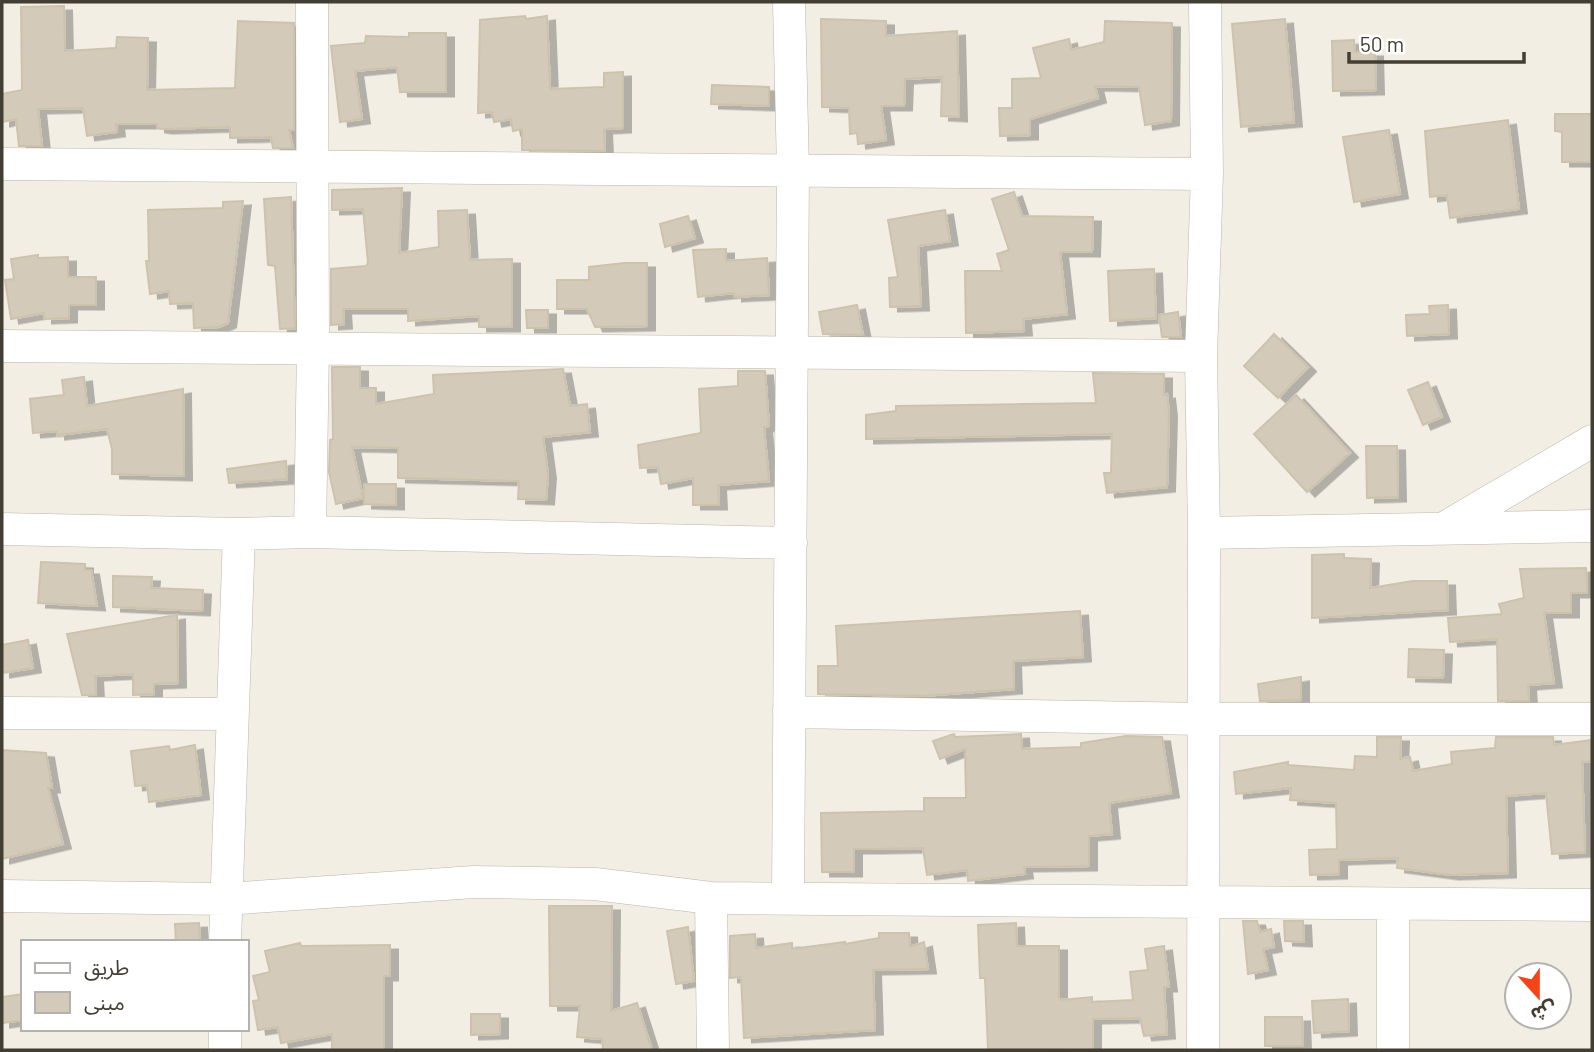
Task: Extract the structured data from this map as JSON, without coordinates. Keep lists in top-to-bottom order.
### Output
{
  "legend": ["طريق", "مبنى"],
  "scale_bar": "50 m",
  "north": "bottom"
}
